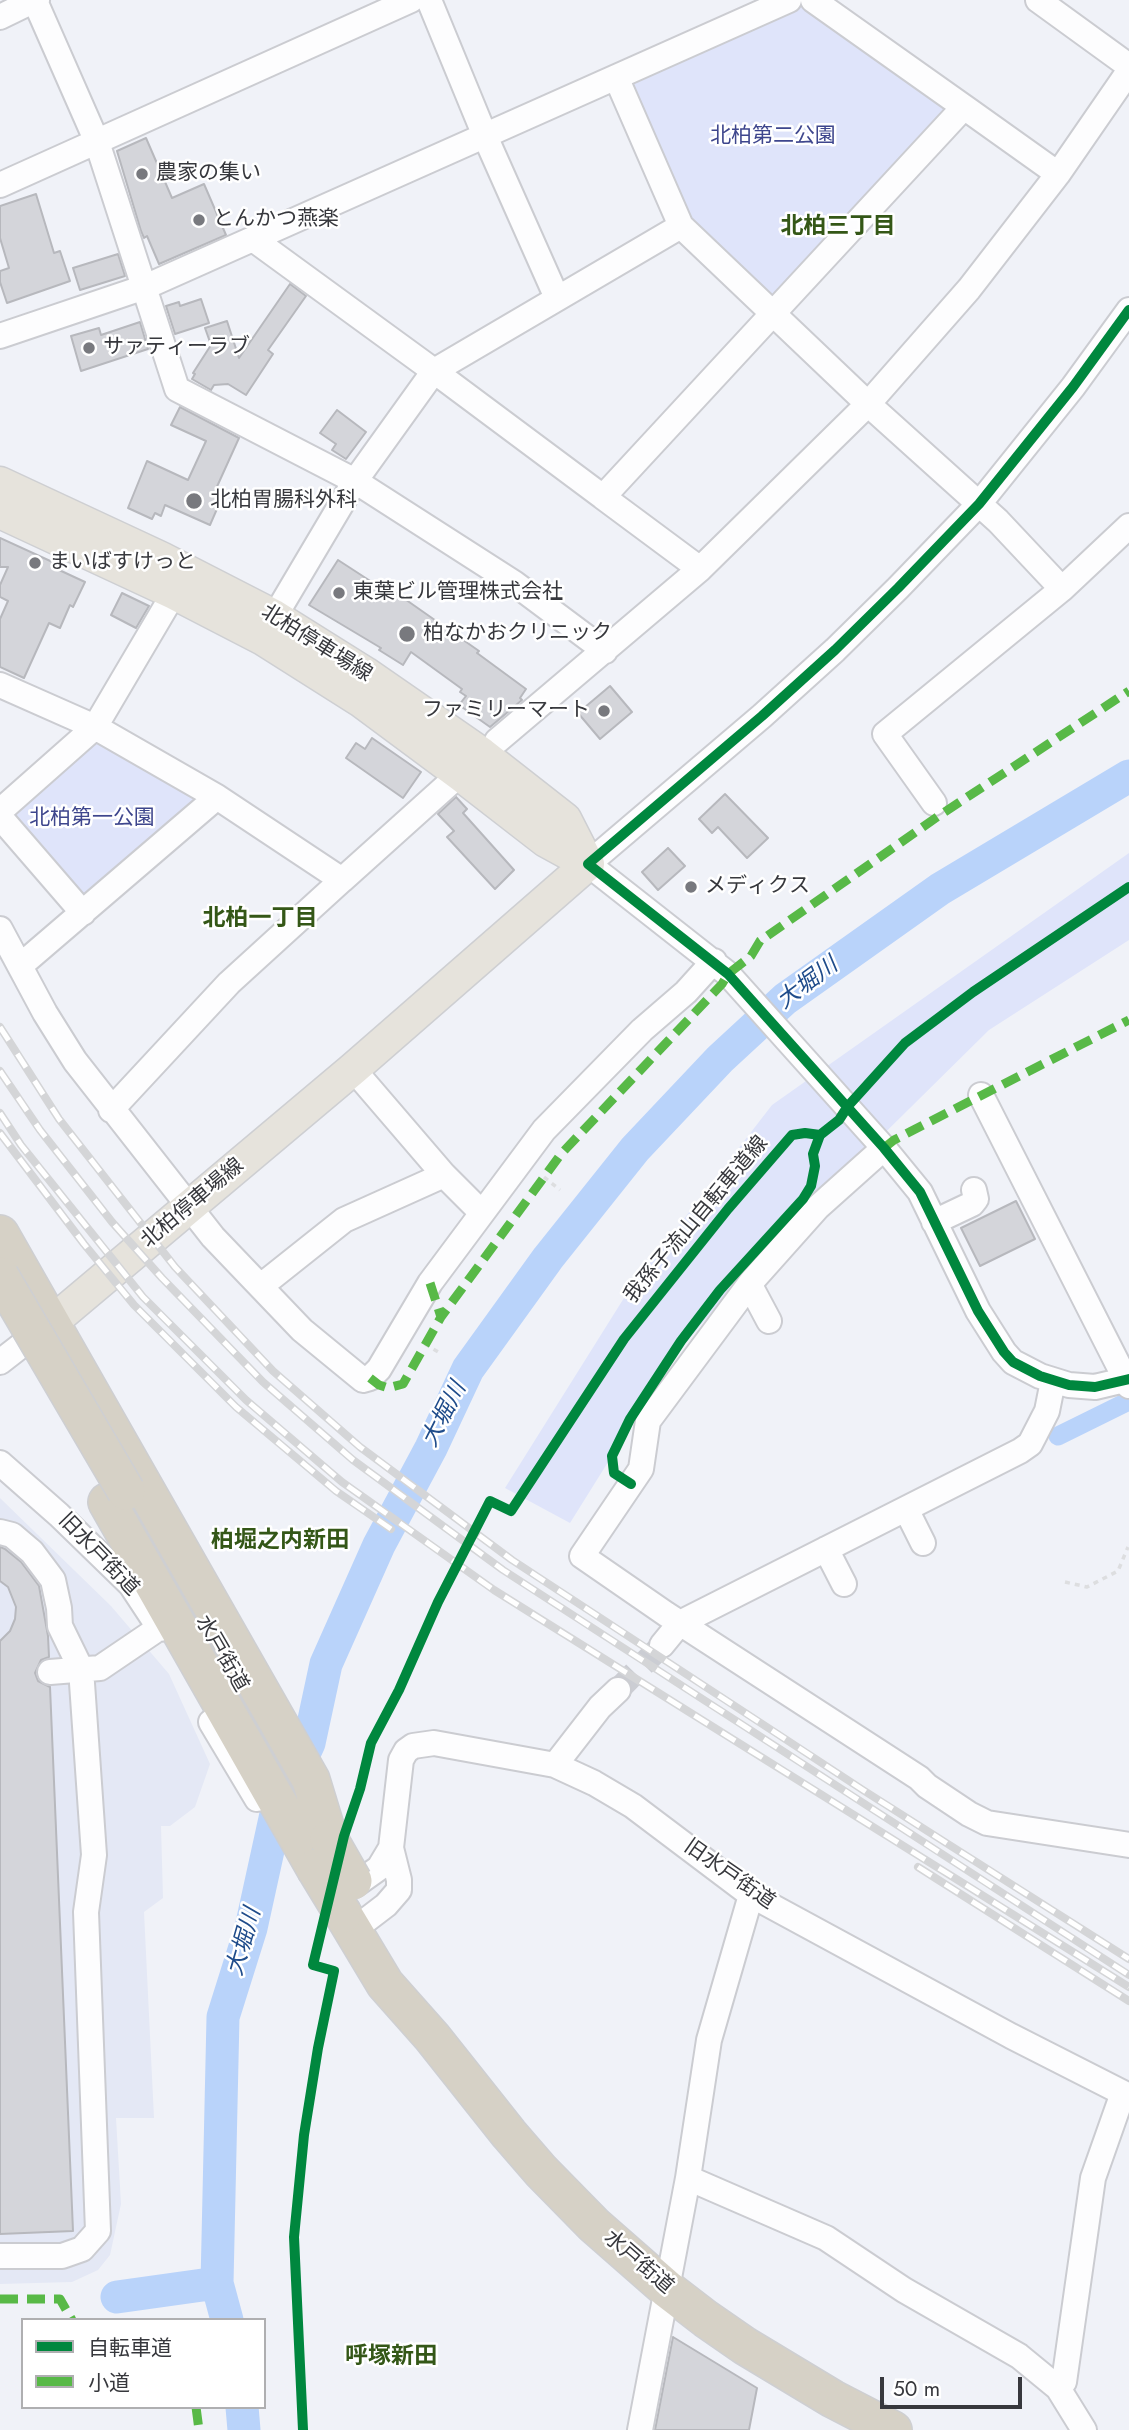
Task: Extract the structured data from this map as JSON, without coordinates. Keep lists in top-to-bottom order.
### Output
{
  "streets": {
    "highway": ["水戸街道"],
    "main road": ["北柏停車場線"],
    "street": ["旧水戸街道"],
    "cycle path": ["我孫子流山自転車道線"]
  },
  "crossings": [
    ["旧水戸街道", "水戸街道"]
  ],
  "districts": [
    "北柏三丁目",
    "北柏一丁目",
    "柏堀之内新田",
    "呼塚新田"
  ],
  "water": ["大堀川"],
  "parks": ["北柏第二公園", "北柏第一公園"],
  "places": [
    "農家の集い",
    "とんかつ燕楽",
    "サァティーラブ",
    "北柏胃腸科外科",
    "まいばすけっと",
    "東葉ビル管理株式会社",
    "柏なかおクリニック",
    "ファミリーマート",
    "メディクス"
  ],
  "legend": ["自転車道", "小道"],
  "scale_bar": "50 m"
}
